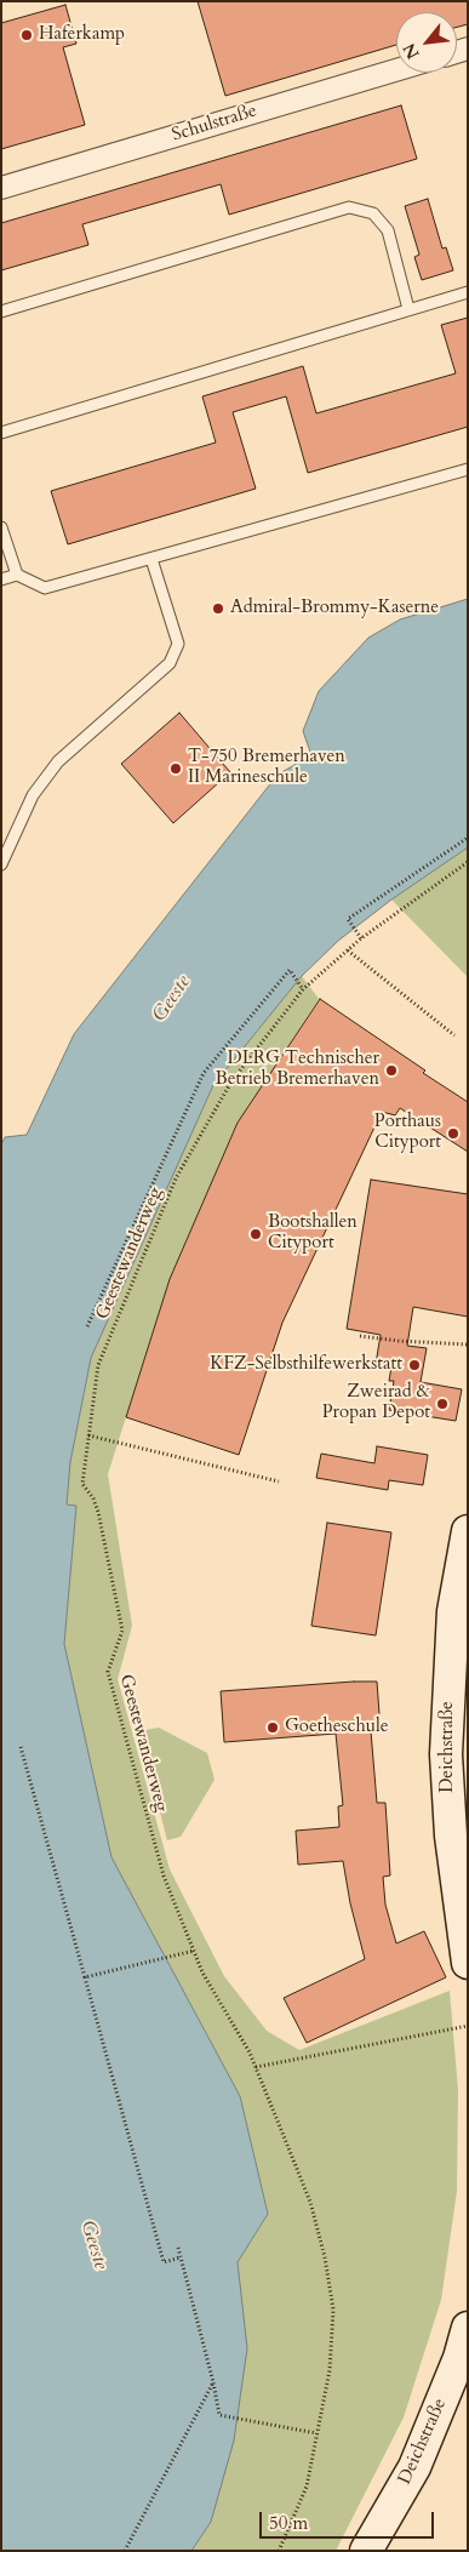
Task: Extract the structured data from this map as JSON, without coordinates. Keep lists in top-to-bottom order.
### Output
{
  "streets": {
    "main road": ["Deichstraße"],
    "street": ["Schulstraße"],
    "path": ["Geestewanderweg"]
  },
  "water": ["Geeste"],
  "places": [
    "Haferkamp",
    "Admiral-Brommy-Kaserne",
    "T-750 Bremerhaven II Marineschule",
    "DLRG Technischer Betrieb Bremerhaven",
    "Porthaus Cityport",
    "Bootshallen Cityport",
    "KFZ-Selbsthilfewerkstatt",
    "Zweirad & Propan Depot",
    "Goetheschule"
  ],
  "scale_bar": "50 m",
  "north": "bottom left"
}
